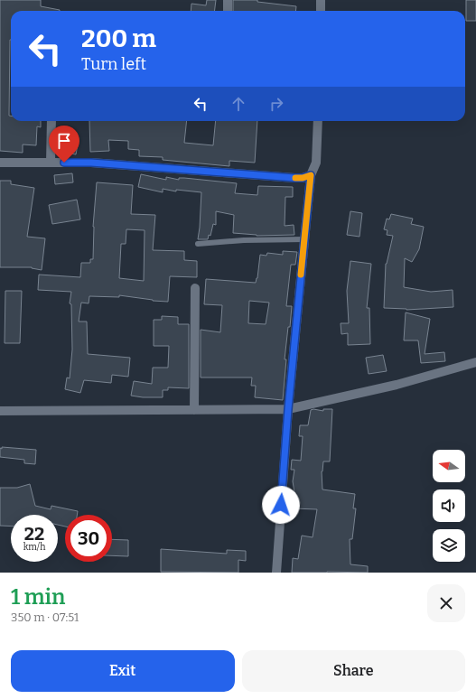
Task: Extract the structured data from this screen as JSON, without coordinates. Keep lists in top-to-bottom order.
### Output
{
  "north": "left",
  "page": {
    "turn": ["200 m", "Turn left"],
    "speed": "22 km/h",
    "limit": "30",
    "heading": ["1 min", "350 m · 07:51"],
    "buttons": ["Exit", "Share"]
  }
}
